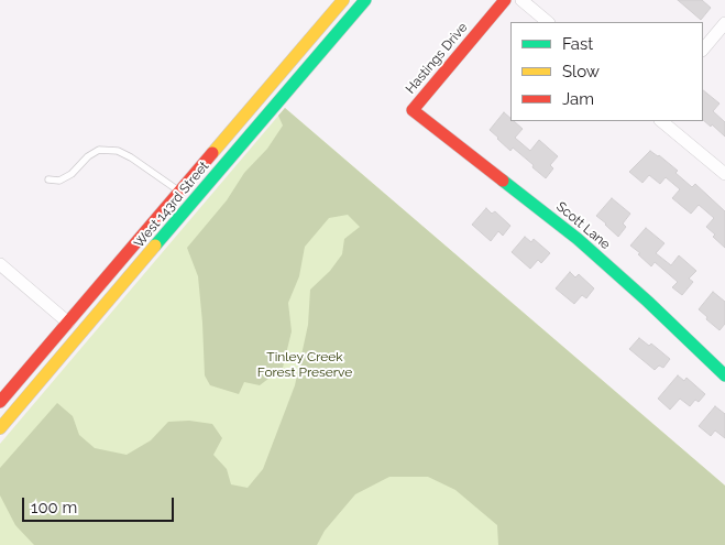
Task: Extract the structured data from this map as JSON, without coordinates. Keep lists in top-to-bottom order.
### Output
{
  "streets": {
    "main road": ["Hastings Drive", "West 143rd Street", "Scott Lane"]
  },
  "crossings": [
    ["Hastings Drive", "Scott Lane"]
  ],
  "parks": ["Tinley Creek Forest Preserve"],
  "legend": ["Fast", "Slow", "Jam"],
  "scale_bar": "100 m"
}
